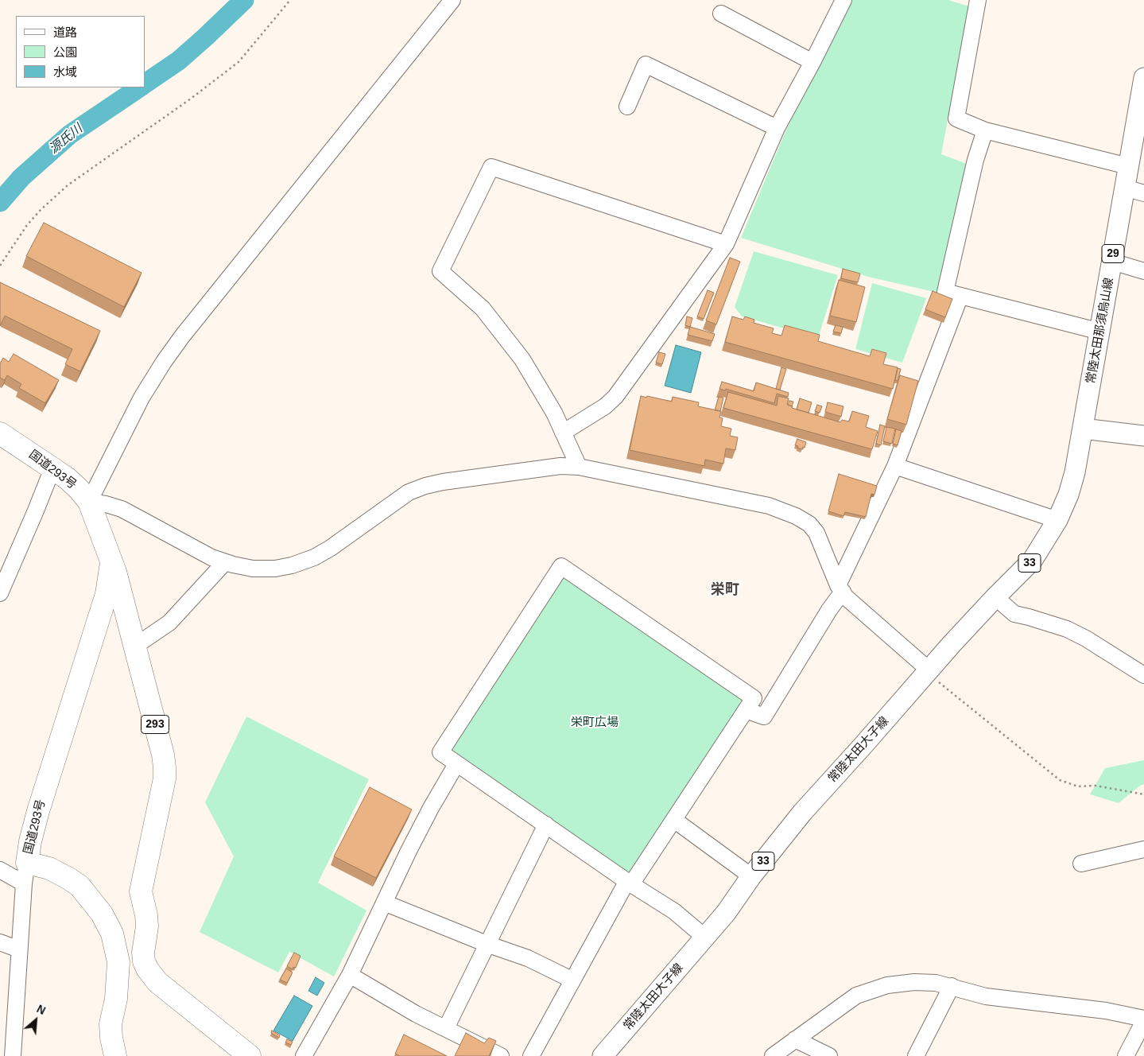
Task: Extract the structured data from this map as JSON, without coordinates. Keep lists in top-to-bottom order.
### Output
{
  "streets": {
    "highway": ["国道293号", "293"],
    "main road": [
      "29",
      "常陸太田那須烏山線",
      "33",
      "常陸太田大子線"
    ]
  },
  "crossings": [
    ["常陸太田那須烏山線", "常陸太田大子線"]
  ],
  "districts": ["栄町"],
  "water": ["源氏川"],
  "parks": ["栄町広場"],
  "legend": ["道路", "公園", "水域"],
  "north": "top right"
}
